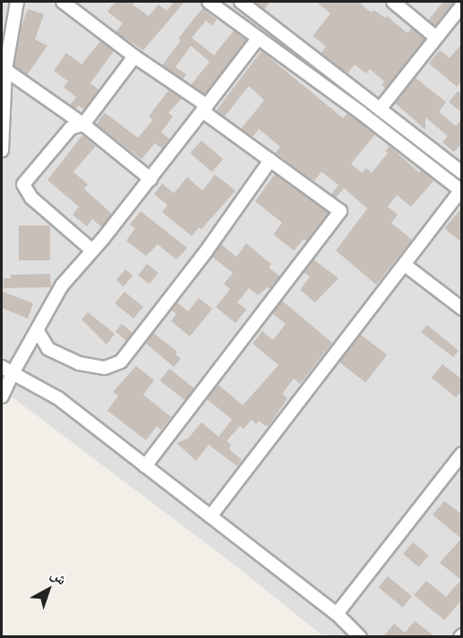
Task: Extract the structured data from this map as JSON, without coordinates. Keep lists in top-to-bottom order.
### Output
{
  "north": "top right"
}
